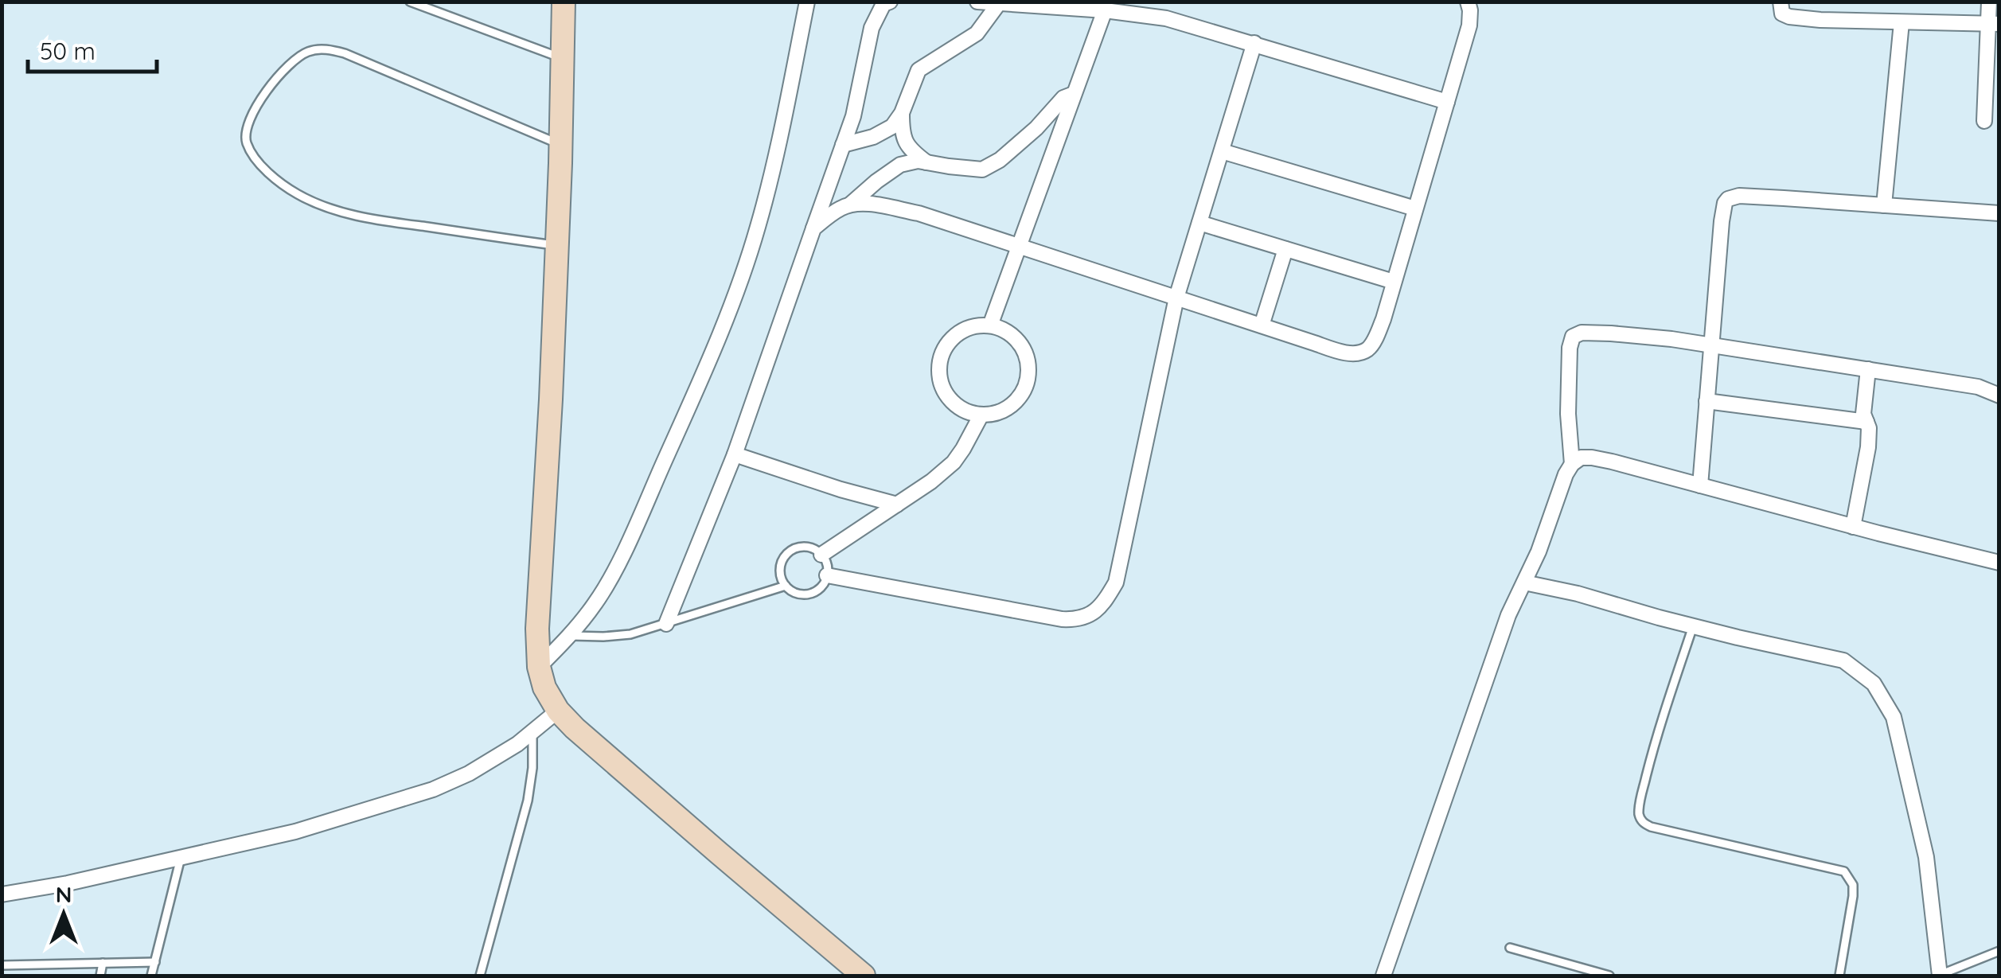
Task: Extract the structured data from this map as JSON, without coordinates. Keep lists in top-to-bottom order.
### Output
{
  "scale_bar": "50 m",
  "north": "top"
}
